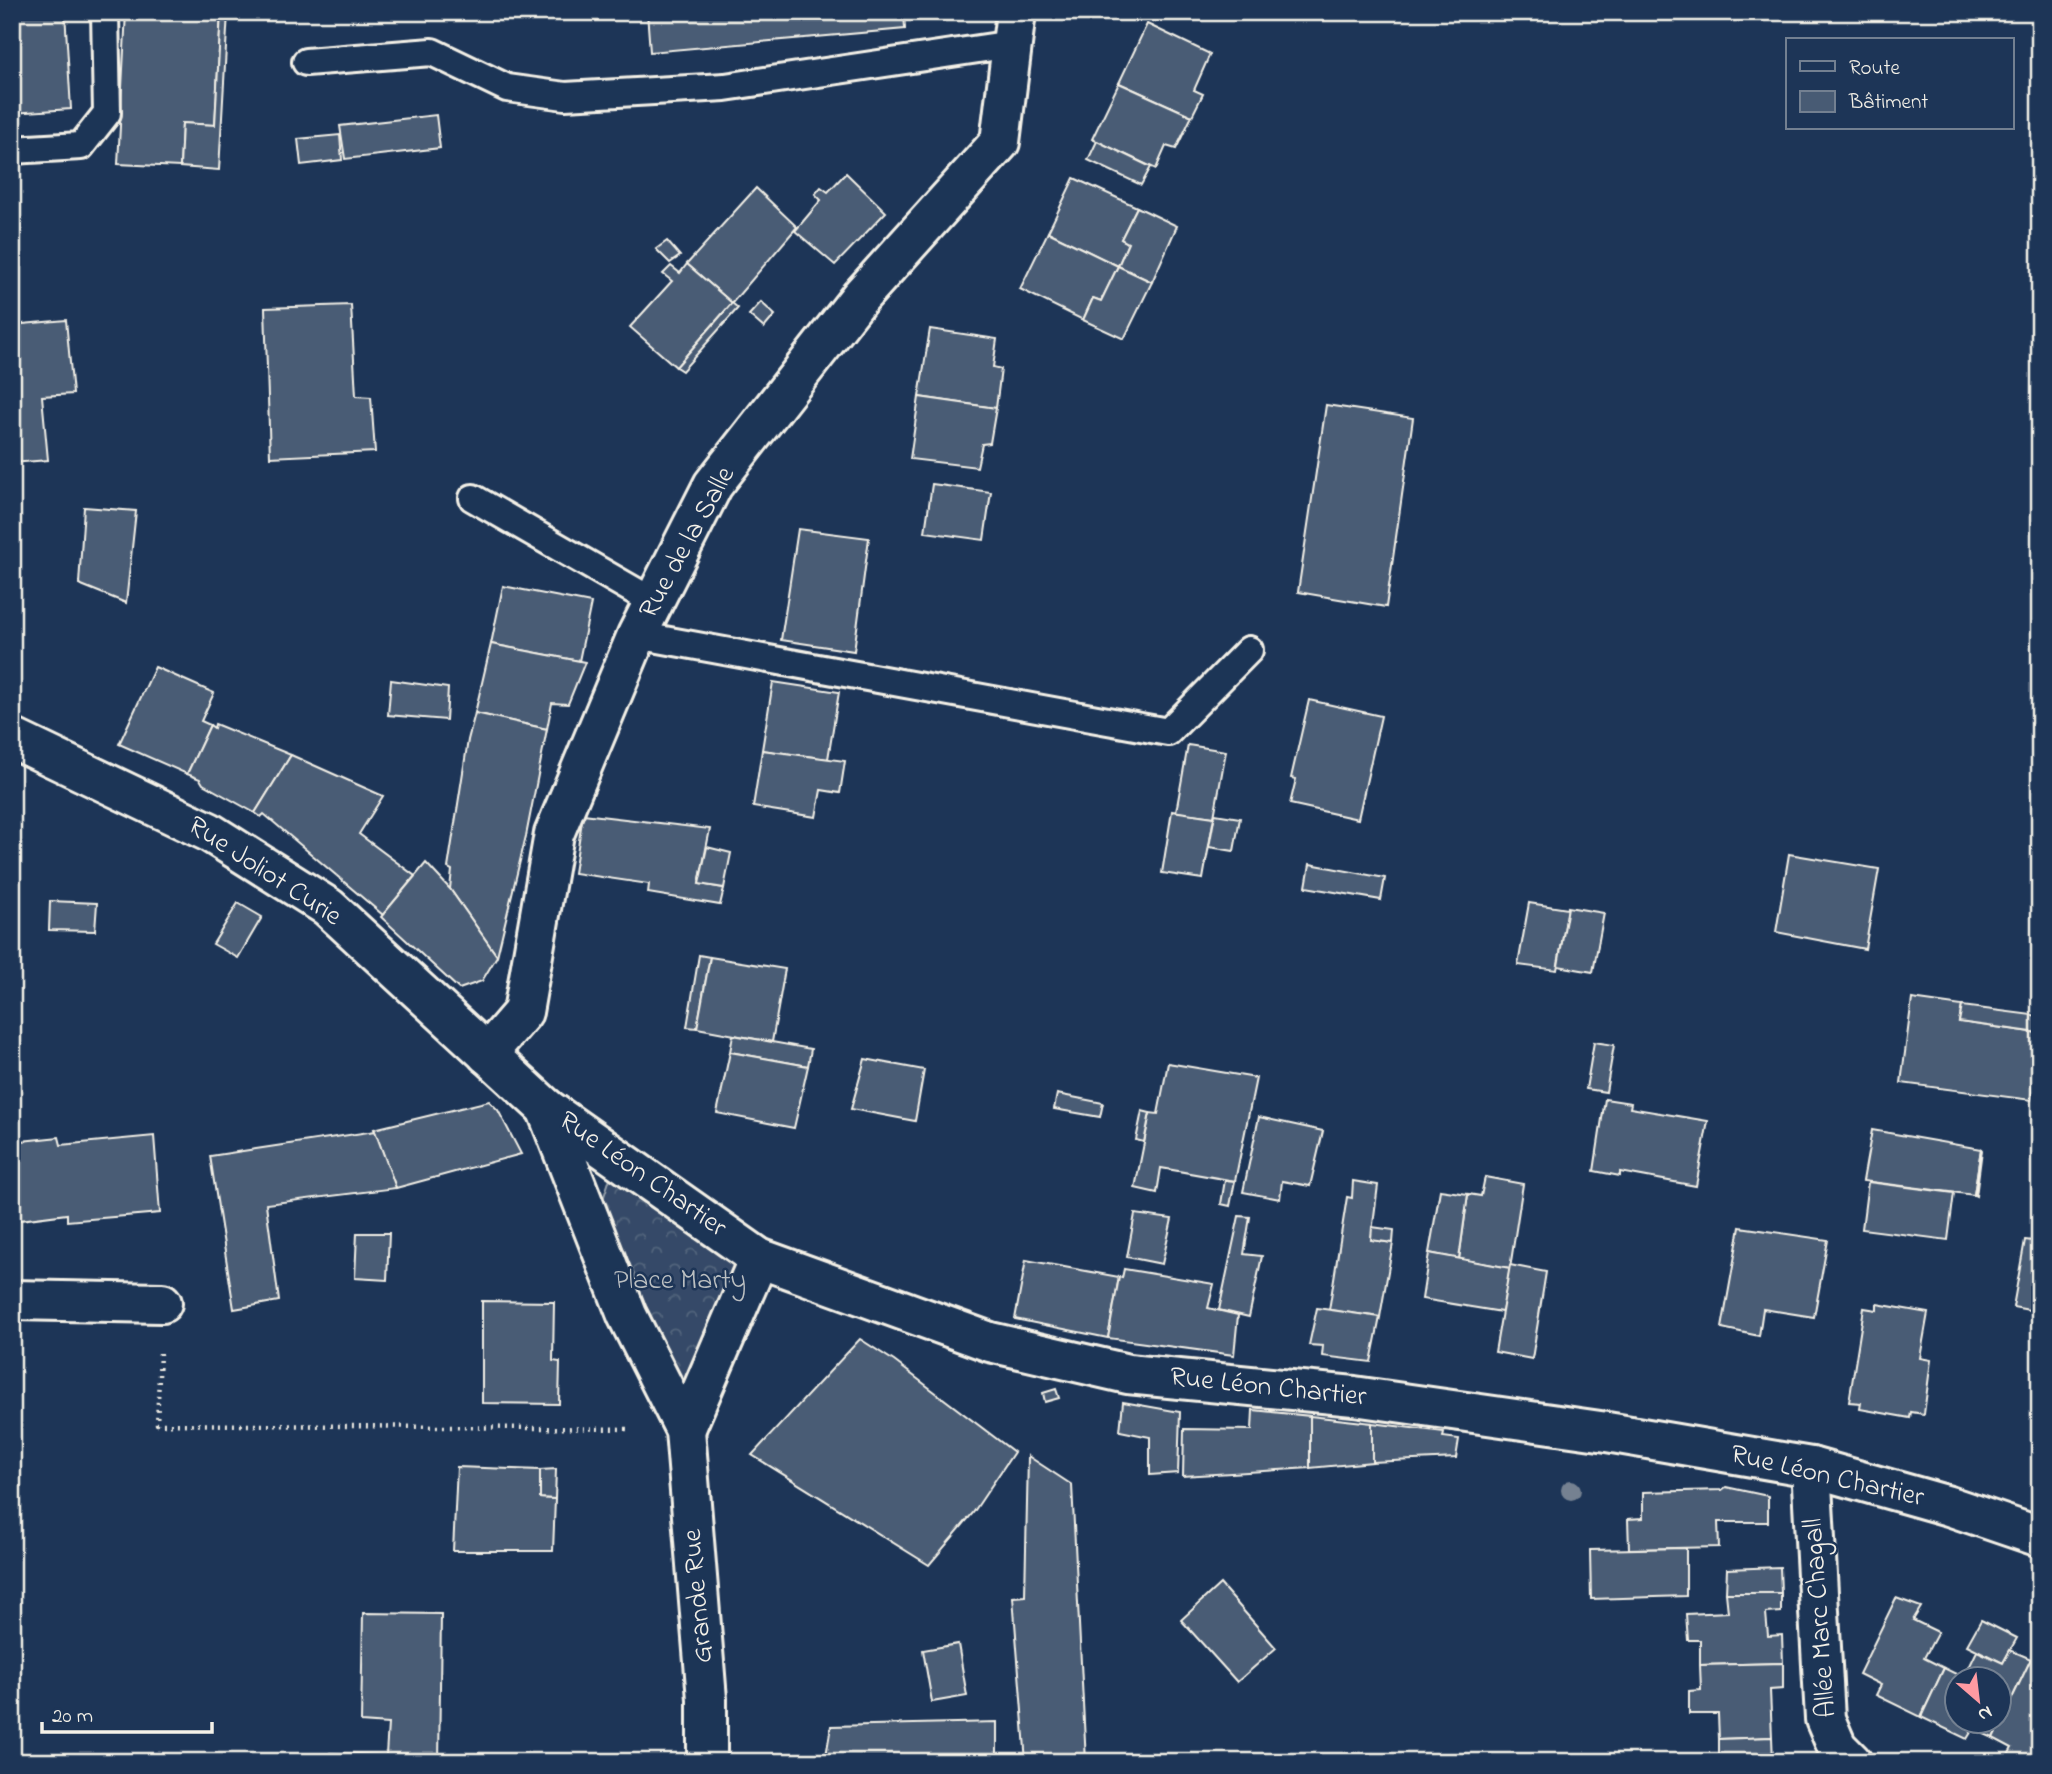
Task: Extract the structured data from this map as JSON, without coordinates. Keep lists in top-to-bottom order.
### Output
{
  "streets": {
    "street": [
      "Rue de la Salle",
      "Rue Joliot Curie",
      "Rue Léon Chartier",
      "Grande Rue",
      "Allée Marc Chagall"
    ]
  },
  "crossings": [
    ["Rue de la Salle", "Rue Joliot Curie"],
    ["Rue Joliot Curie", "Rue Léon Chartier"],
    ["Rue Joliot Curie", "Grande Rue"],
    ["Rue Léon Chartier", "Grande Rue"],
    ["Rue Léon Chartier", "Allée Marc Chagall"]
  ],
  "parks": ["Place Marty"],
  "legend": ["Route", "Bâtiment"],
  "scale_bar": "20 m",
  "north": "bottom right"
}
